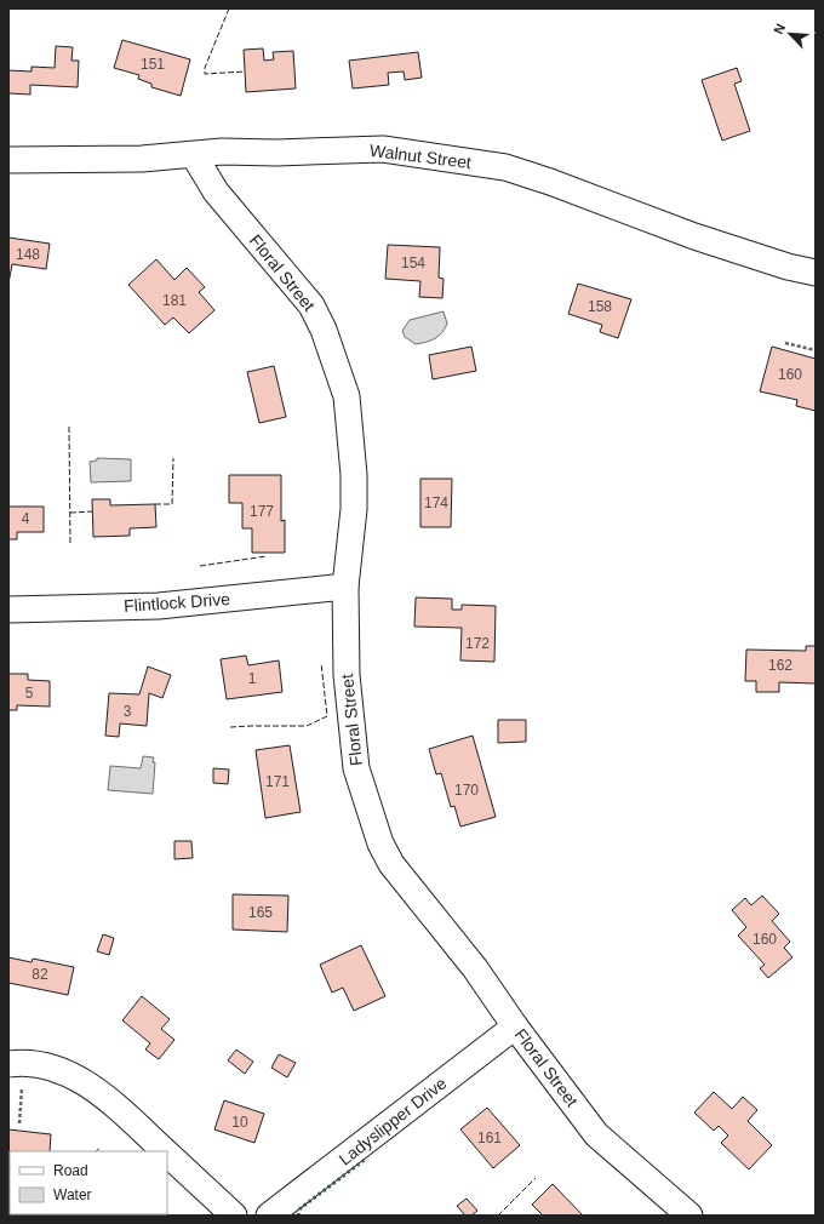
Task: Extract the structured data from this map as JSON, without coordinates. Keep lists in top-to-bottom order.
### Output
{
  "streets": {
    "street": [
      "Walnut Street",
      "Floral Street",
      "Flintlock Drive",
      "Ladyslipper Drive"
    ]
  },
  "crossings": [
    ["Walnut Street", "Floral Street"],
    ["Floral Street", "Flintlock Drive"],
    ["Floral Street", "Ladyslipper Drive"]
  ],
  "house_numbers": [
    "151",
    "148",
    "154",
    "181",
    "158",
    "160",
    "174",
    "177",
    "4",
    "172",
    "162",
    "1",
    "5",
    "3",
    "171",
    "170",
    "165",
    "160",
    "82",
    "10",
    "161"
  ],
  "legend": ["Road", "Water"],
  "north": "top left"
}
